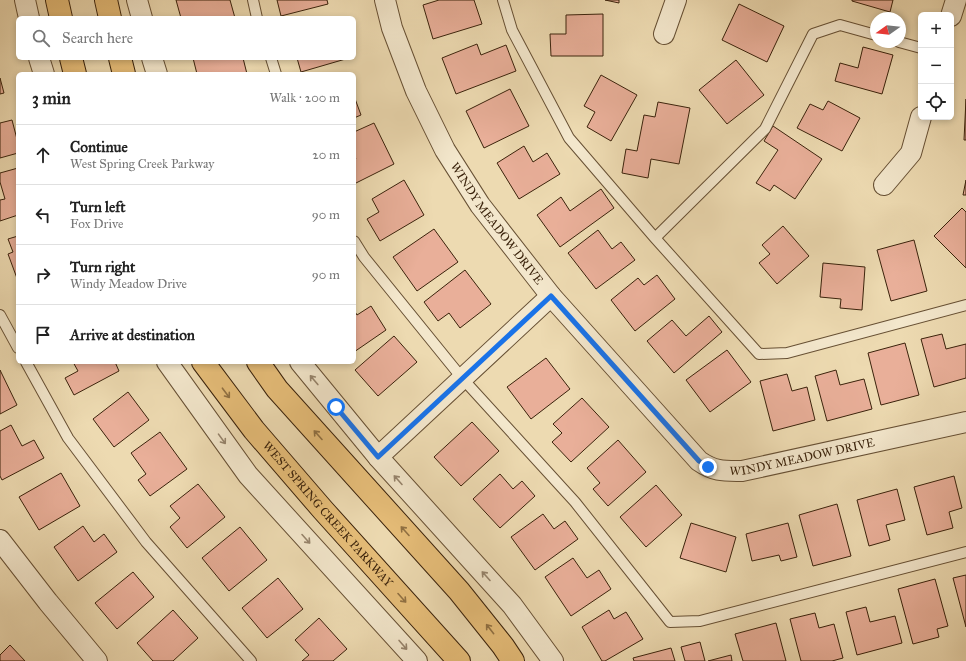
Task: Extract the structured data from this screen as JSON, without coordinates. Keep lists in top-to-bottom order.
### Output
{
  "streets": {
    "main road": ["WEST SPRING CREEK PARKWAY"],
    "street": ["WINDY MEADOW DRIVE"]
  },
  "north": "left",
  "page": {
    "map_buttons": ["+", "−"],
    "search": "Search here",
    "heading": ["3 min", "Walk · 200 m"],
    "list": [
      ["Continue", "West Spring Creek Parkway", "20 m"],
      ["Turn left", "Fox Drive", "90 m"],
      ["Turn right", "Windy Meadow Drive", "90 m"],
      "Arrive at destination"
    ]
  }
}
